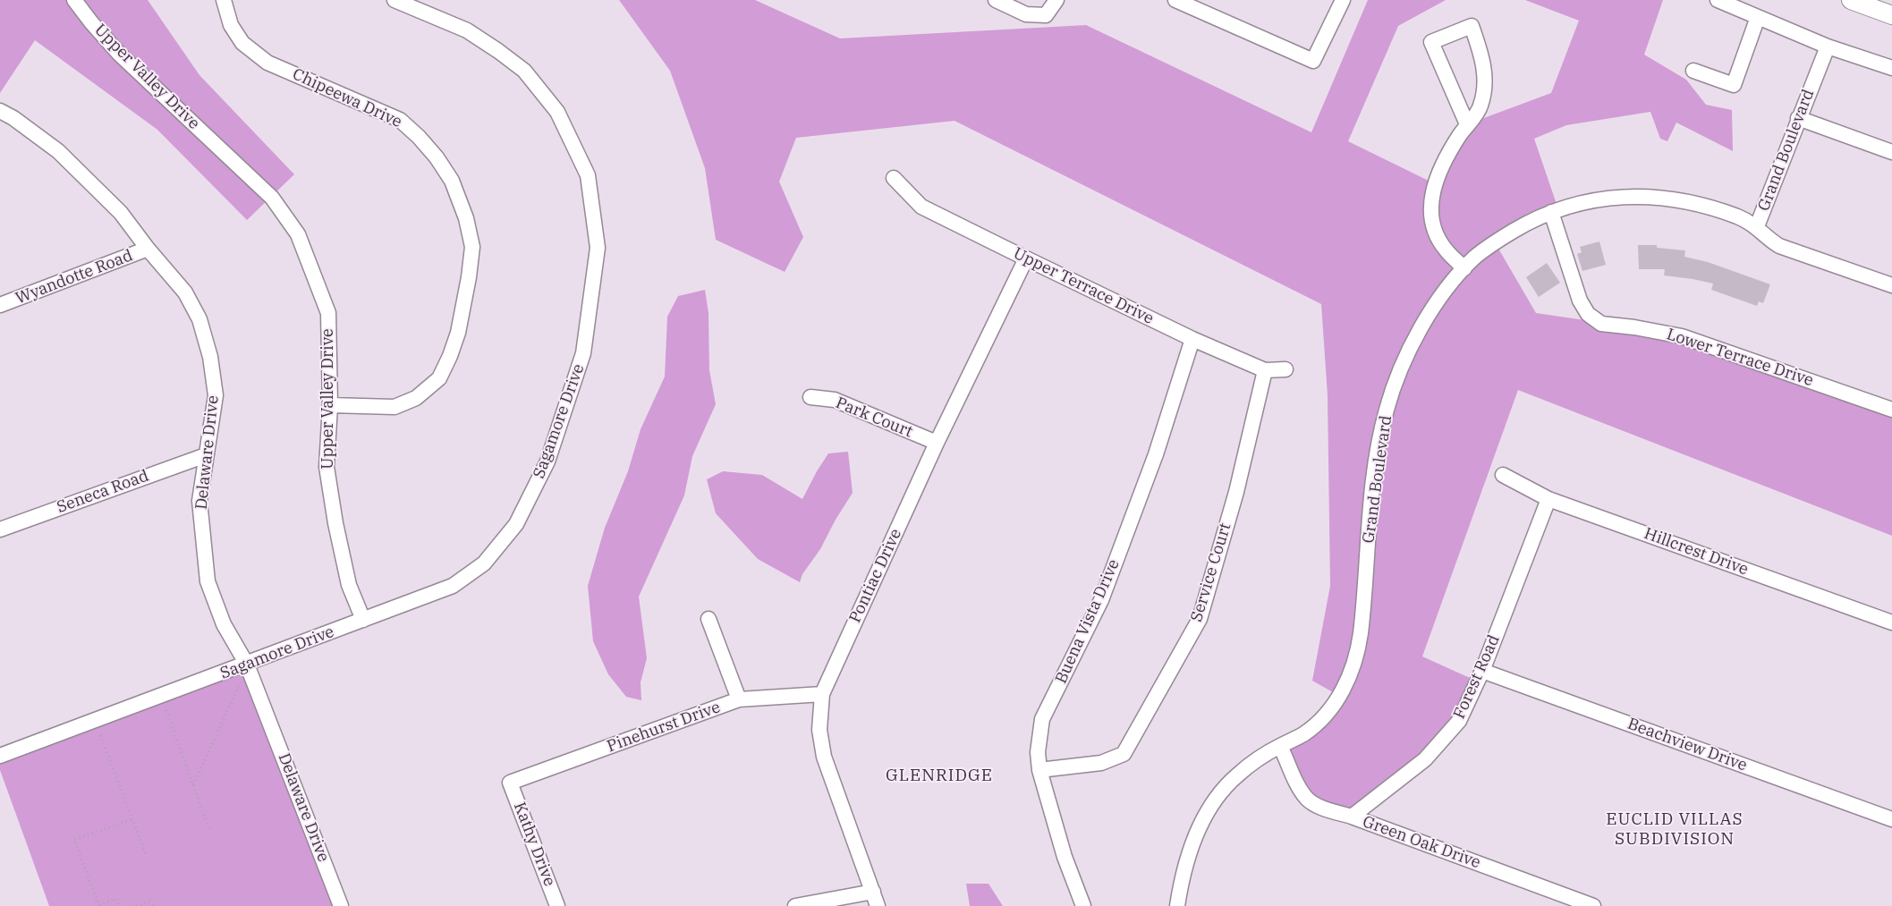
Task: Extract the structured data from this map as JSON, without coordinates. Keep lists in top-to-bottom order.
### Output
{
  "streets": {
    "street": [
      "Upper Valley Drive",
      "Chipeewa Drive",
      "Grand Boulevard",
      "Wyandotte Road",
      "Upper Terrace Drive",
      "Lower Terrace Drive",
      "Park Court",
      "Sagamore Drive",
      "Delaware Drive",
      "Seneca Road",
      "Hillcrest Drive",
      "Service Court",
      "Pontiac Drive",
      "Buena Vista Drive",
      "Forest Road",
      "Pinehurst Drive",
      "Beachview Drive",
      "Green Oak Drive",
      "Kathy Drive"
    ]
  },
  "crossings": [
    ["Upper Valley Drive", "Chipeewa Drive"],
    ["Upper Valley Drive", "Sagamore Drive"],
    ["Grand Boulevard", "Lower Terrace Drive"],
    ["Grand Boulevard", "Green Oak Drive"],
    ["Wyandotte Road", "Delaware Drive"],
    ["Upper Terrace Drive", "Service Court"],
    ["Upper Terrace Drive", "Pontiac Drive"],
    ["Upper Terrace Drive", "Buena Vista Drive"],
    ["Park Court", "Pontiac Drive"],
    ["Sagamore Drive", "Delaware Drive"],
    ["Delaware Drive", "Seneca Road"],
    ["Hillcrest Drive", "Forest Road"],
    ["Service Court", "Buena Vista Drive"],
    ["Pontiac Drive", "Pinehurst Drive"],
    ["Forest Road", "Beachview Drive"],
    ["Forest Road", "Green Oak Drive"],
    ["Pinehurst Drive", "Kathy Drive"]
  ],
  "districts": ["GLENRIDGE", "EUCLID VILLAS SUBDIVISION"]
}
